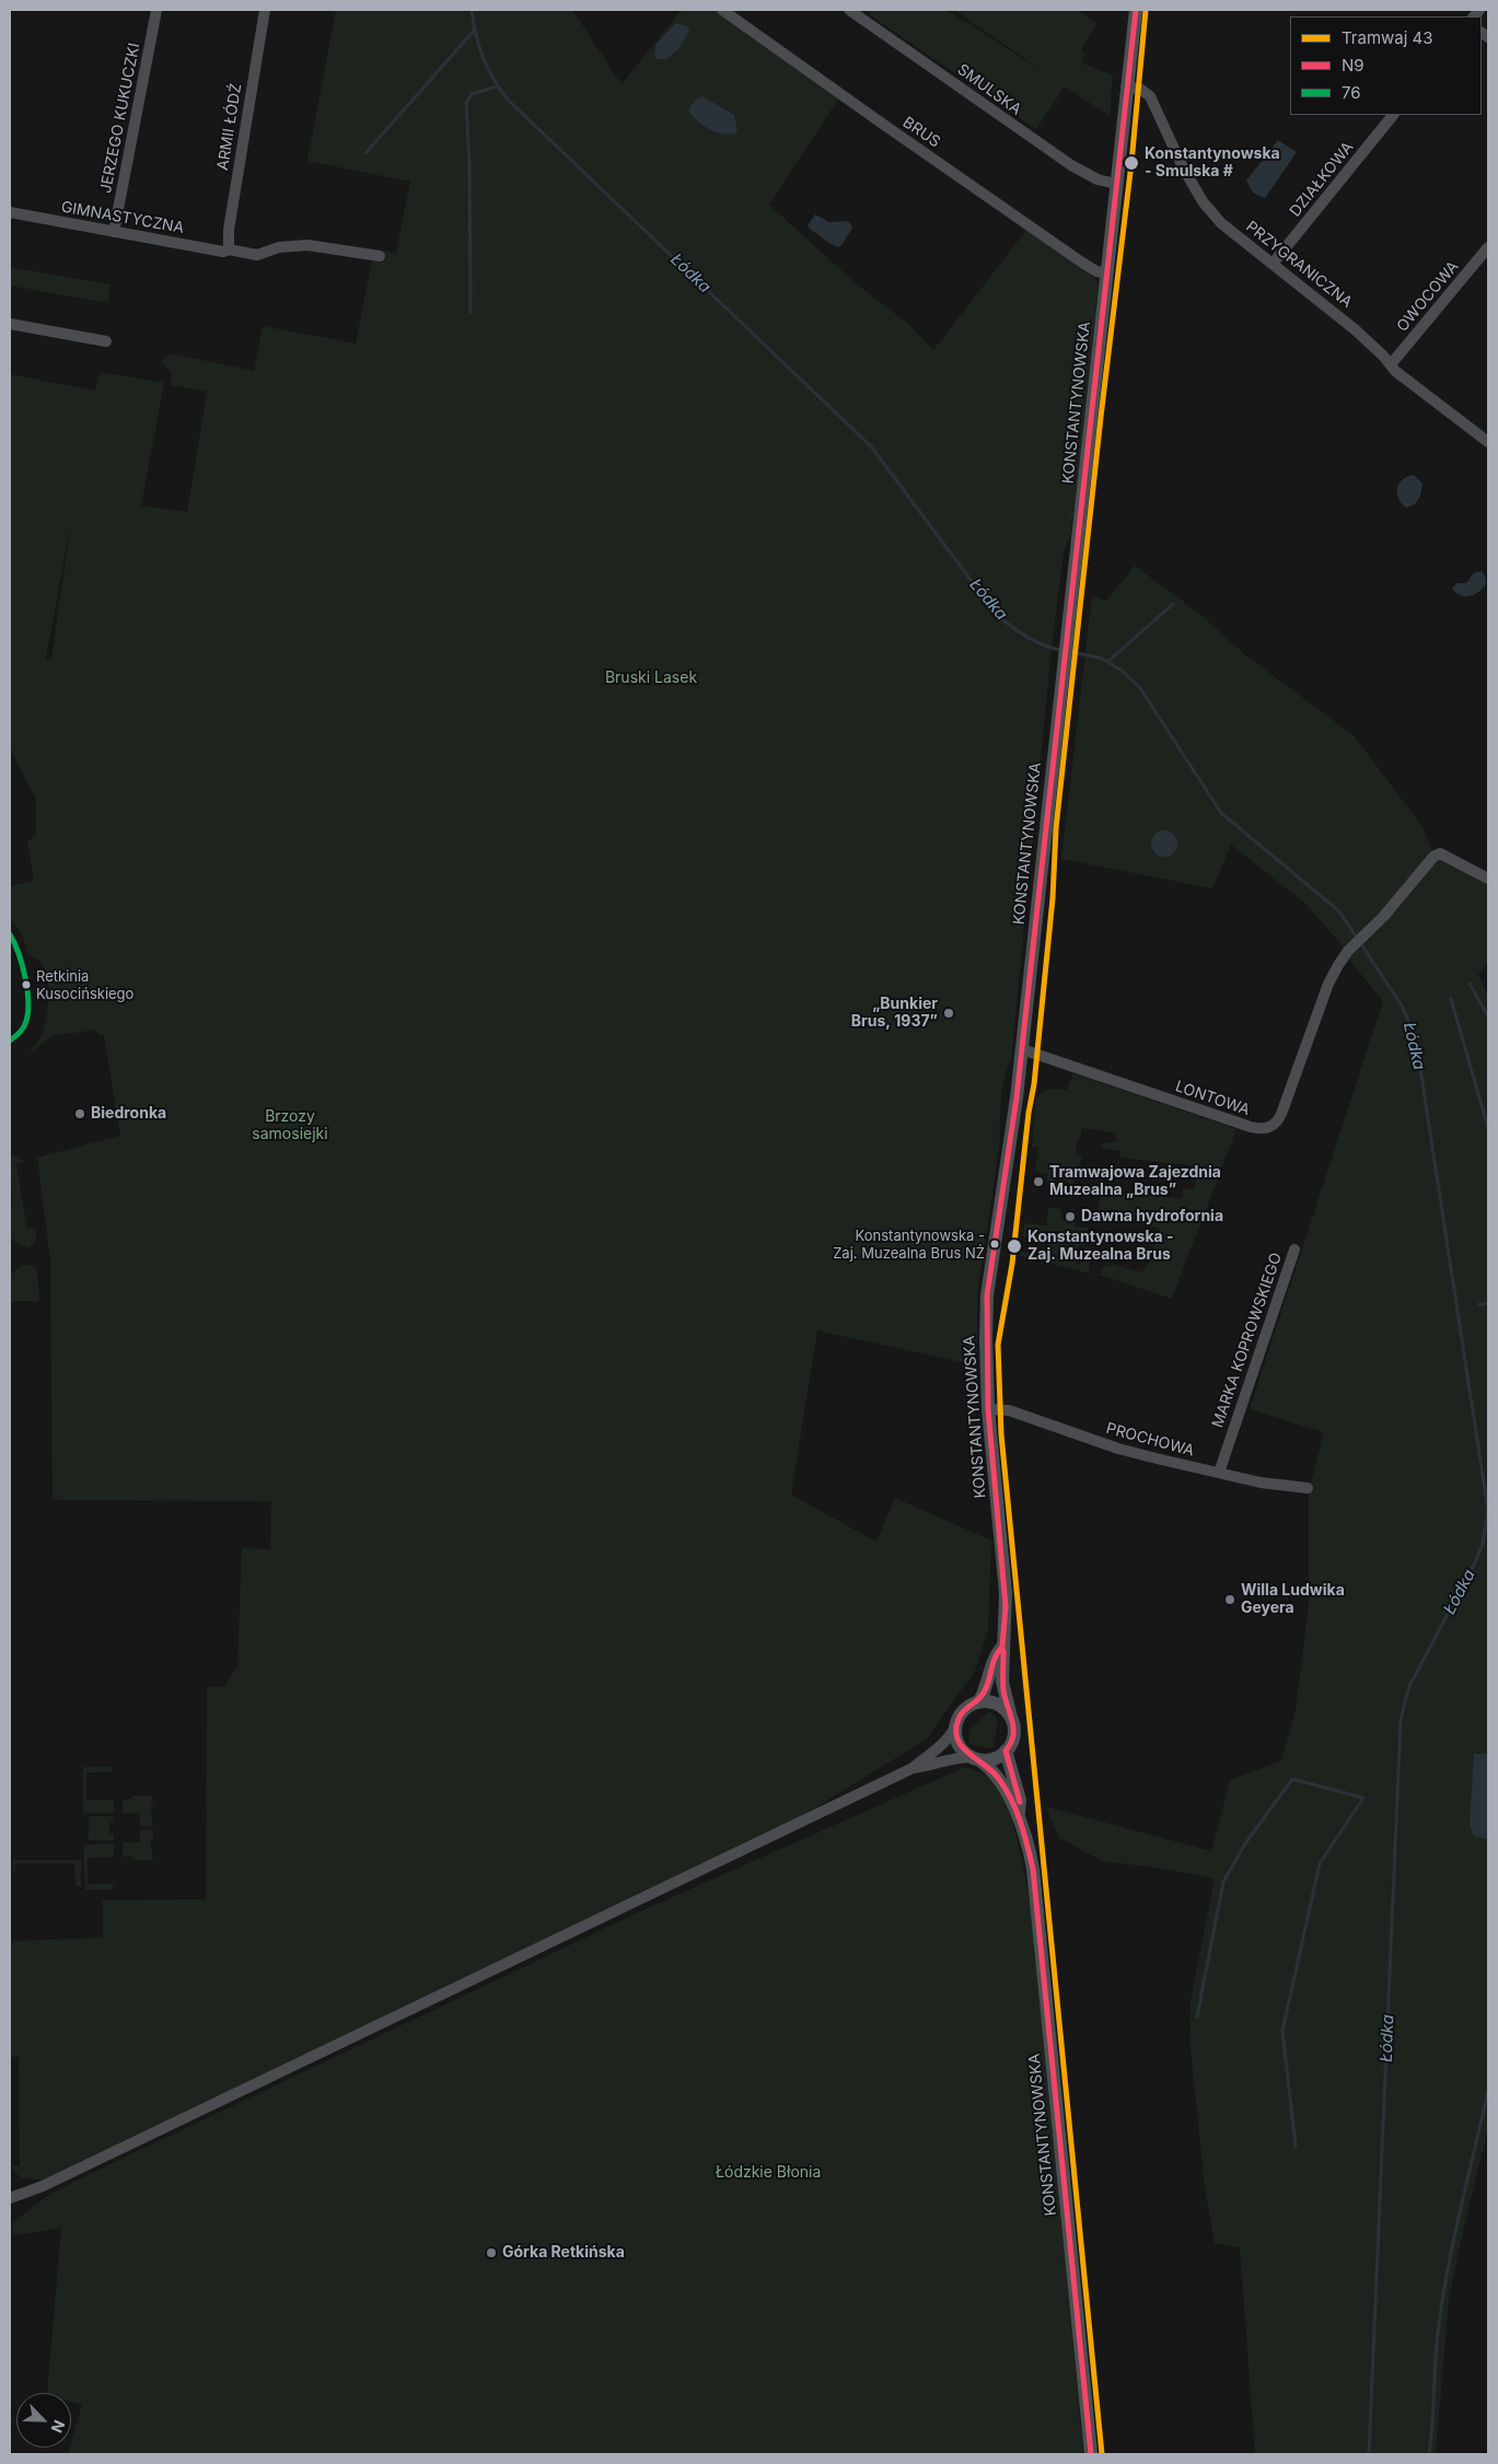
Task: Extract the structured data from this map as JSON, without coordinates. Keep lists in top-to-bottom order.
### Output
{
  "streets": {
    "main road": ["KONSTANTYNOWSKA"],
    "street": [
      "SMULSKA",
      "JERZEGO KUKUCZKI",
      "ARMII ŁÓDŹ",
      "BRUS",
      "DZIAŁKOWA",
      "GIMNASTYCZNA",
      "PRZYGRANICZNA",
      "OWOCOWA",
      "LONTOWA",
      "MARKA KOPROWSKIEGO",
      "PROCHOWA"
    ]
  },
  "crossings": [
    ["SMULSKA", "KONSTANTYNOWSKA"],
    ["JERZEGO KUKUCZKI", "GIMNASTYCZNA"],
    ["ARMII ŁÓDŹ", "GIMNASTYCZNA"],
    ["BRUS", "KONSTANTYNOWSKA"],
    ["DZIAŁKOWA", "PRZYGRANICZNA"],
    ["PRZYGRANICZNA", "OWOCOWA"],
    ["PRZYGRANICZNA", "KONSTANTYNOWSKA"],
    ["KONSTANTYNOWSKA", "LONTOWA"],
    ["KONSTANTYNOWSKA", "PROCHOWA"],
    ["MARKA KOPROWSKIEGO", "PROCHOWA"]
  ],
  "water": ["Łódka"],
  "parks": ["Bruski Lasek", "Brzozy samosiejki", "Łódzkie Błonia"],
  "places": [
    "Konstantynowska - Smulska #",
    "Retkinia Kusocińskiego",
    "„Bunkier Brus, 1937”",
    "Biedronka",
    "Tramwajowa Zajezdnia Muzealna „Brus”",
    "Dawna hydrofornia",
    "Konstantynowska - Zaj. Muzealna Brus NŻ",
    "Konstantynowska - Zaj. Muzealna Brus",
    "Willa Ludwika Geyera",
    "Górka Retkińska"
  ],
  "lines": ["tram line 43", "transit line N9", "transit line 76"],
  "legend": ["Tramwaj 43", "N9", "76"],
  "north": "bottom right"
}
